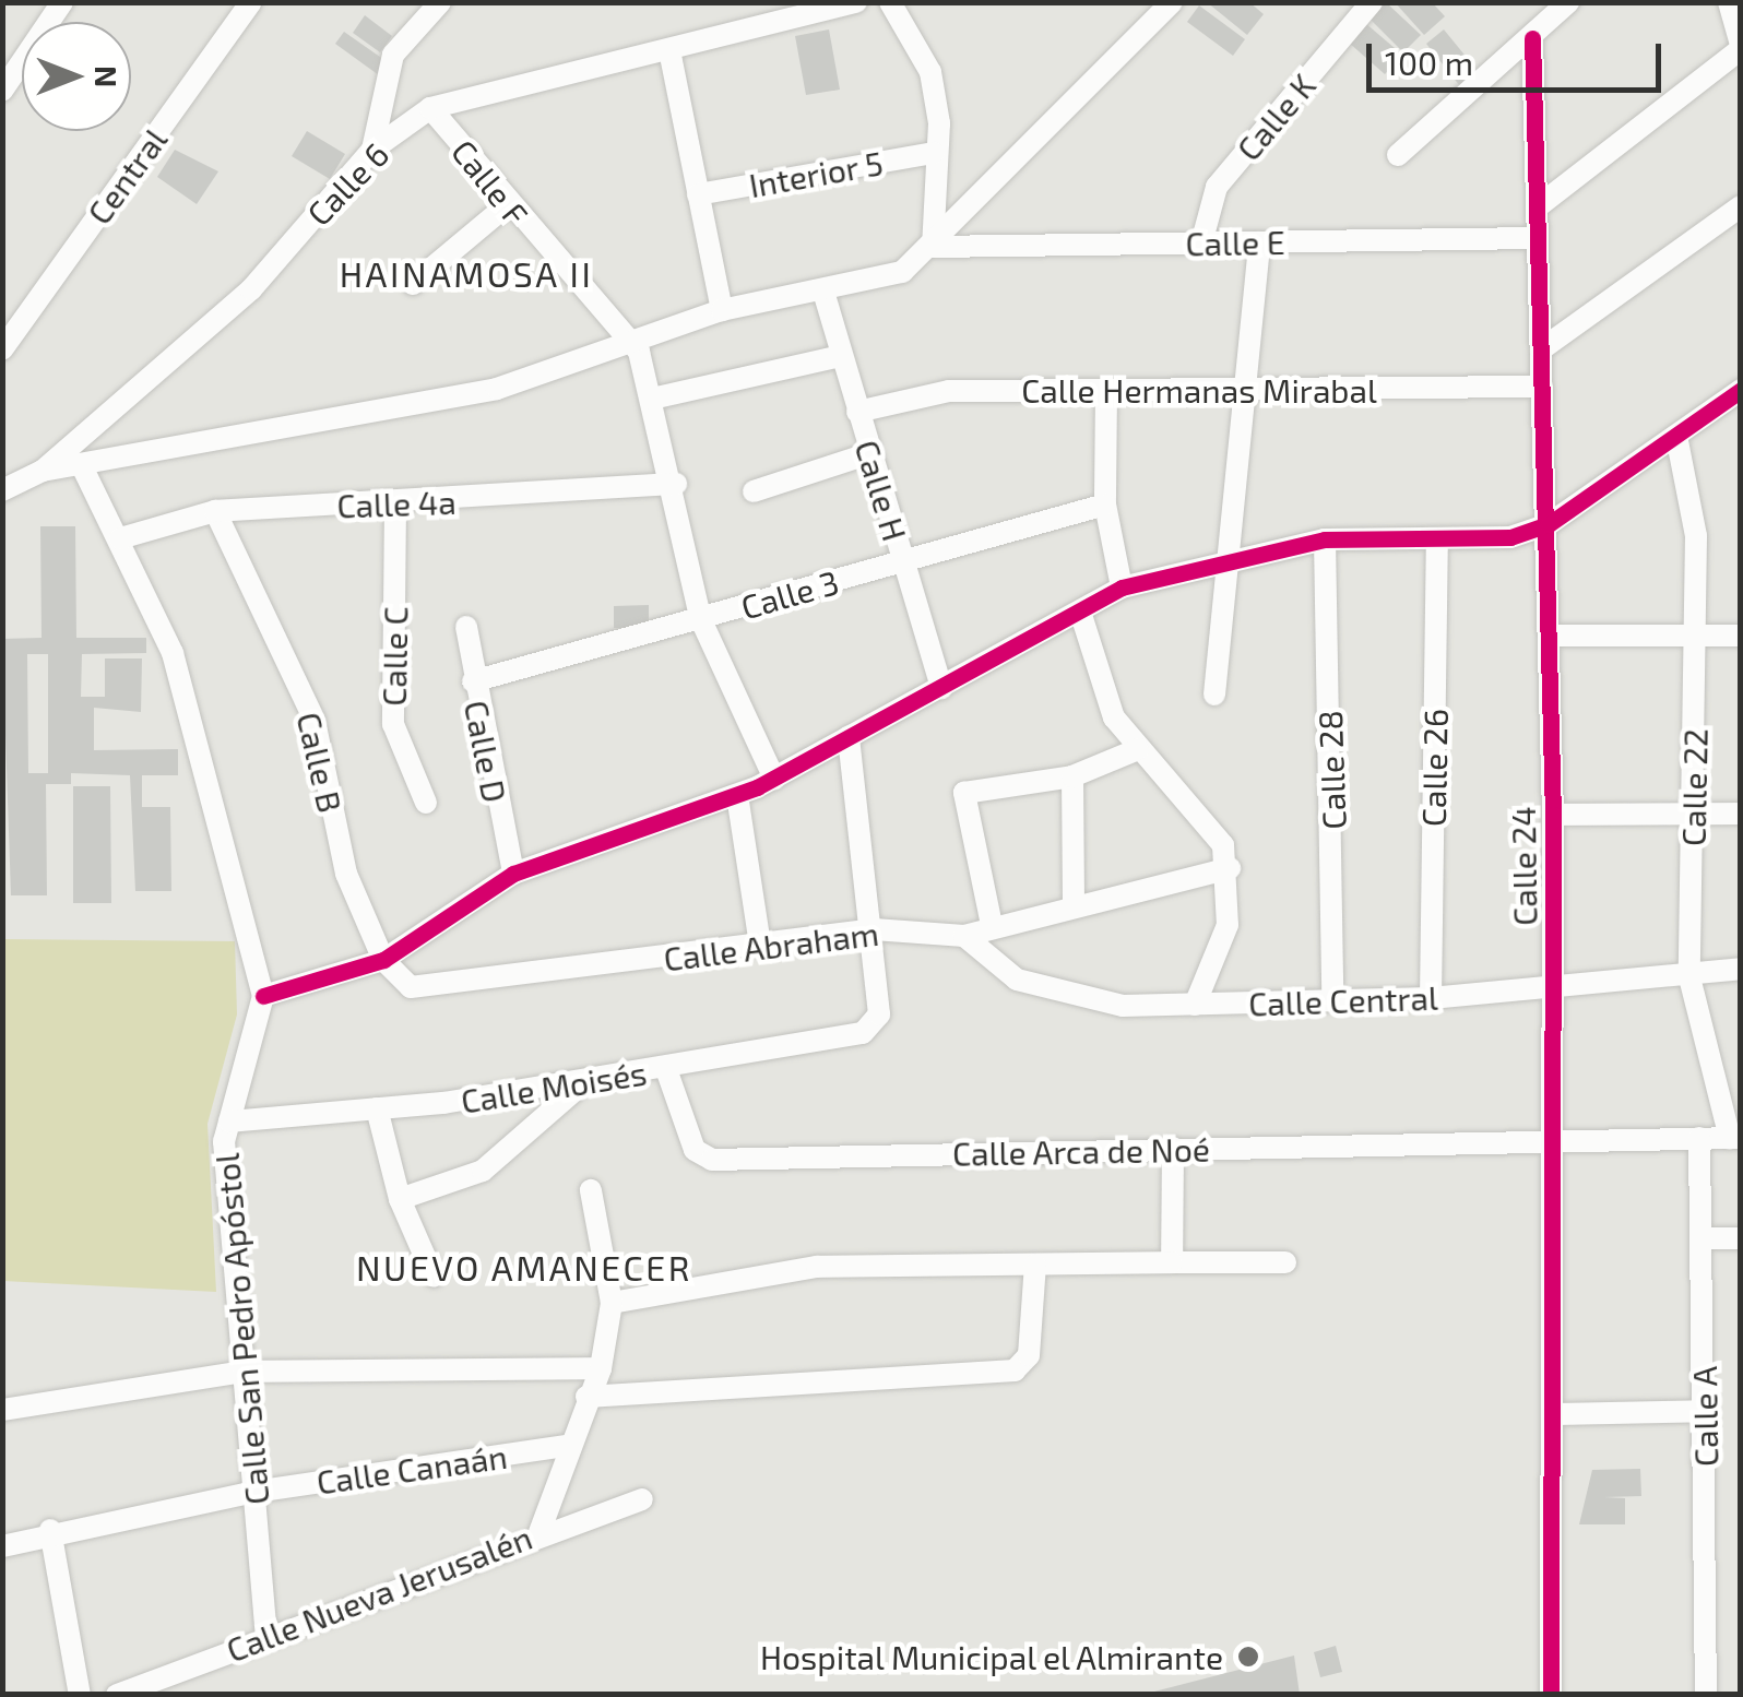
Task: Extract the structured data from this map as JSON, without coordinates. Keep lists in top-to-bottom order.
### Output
{
  "streets": {
    "street": [
      "Calle K",
      "Interior 5",
      "Central",
      "Calle F",
      "Calle 6",
      "Calle E",
      "Calle Hermanas Mirabal",
      "Calle H",
      "Calle 4a",
      "Calle 3",
      "Calle C",
      "Calle D",
      "Calle B",
      "Calle 26",
      "Calle 28",
      "Calle 22",
      "Calle 24",
      "Calle Abraham",
      "Calle Central",
      "Calle Moisés",
      "Calle Arca de Noé",
      "Calle San Pedro Apóstol",
      "Calle A",
      "Calle Canaán",
      "Calle Nueva Jerusalén"
    ]
  },
  "crossings": [
    ["Calle K", "Calle E"],
    ["Calle F", "Calle 6"],
    ["Calle E", "Calle 24"],
    ["Calle Hermanas Mirabal", "Calle H"],
    ["Calle Hermanas Mirabal", "Calle 24"],
    ["Calle H", "Calle 3"],
    ["Calle 4a", "Calle C"],
    ["Calle 4a", "Calle B"],
    ["Calle 4a", "Calle San Pedro Apóstol"],
    ["Calle 3", "Calle D"],
    ["Calle B", "Calle Abraham"],
    ["Calle 26", "Calle Central"],
    ["Calle 28", "Calle Central"],
    ["Calle 22", "Calle Central"],
    ["Calle 22", "Calle Arca de Noé"],
    ["Calle 24", "Calle Central"],
    ["Calle 24", "Calle Arca de Noé"],
    ["Calle Abraham", "Calle Central"],
    ["Calle Abraham", "Calle Moisés"],
    ["Calle Moisés", "Calle Arca de Noé"],
    ["Calle Moisés", "Calle San Pedro Apóstol"],
    ["Calle Arca de Noé", "Calle A"],
    ["Calle San Pedro Apóstol", "Calle Canaán"],
    ["Calle San Pedro Apóstol", "Calle Nueva Jerusalén"]
  ],
  "districts": ["HAINAMOSA II", "NUEVO AMANECER"],
  "places": ["Hospital Municipal el Almirante"],
  "scale_bar": "100 m",
  "north": "right"
}
